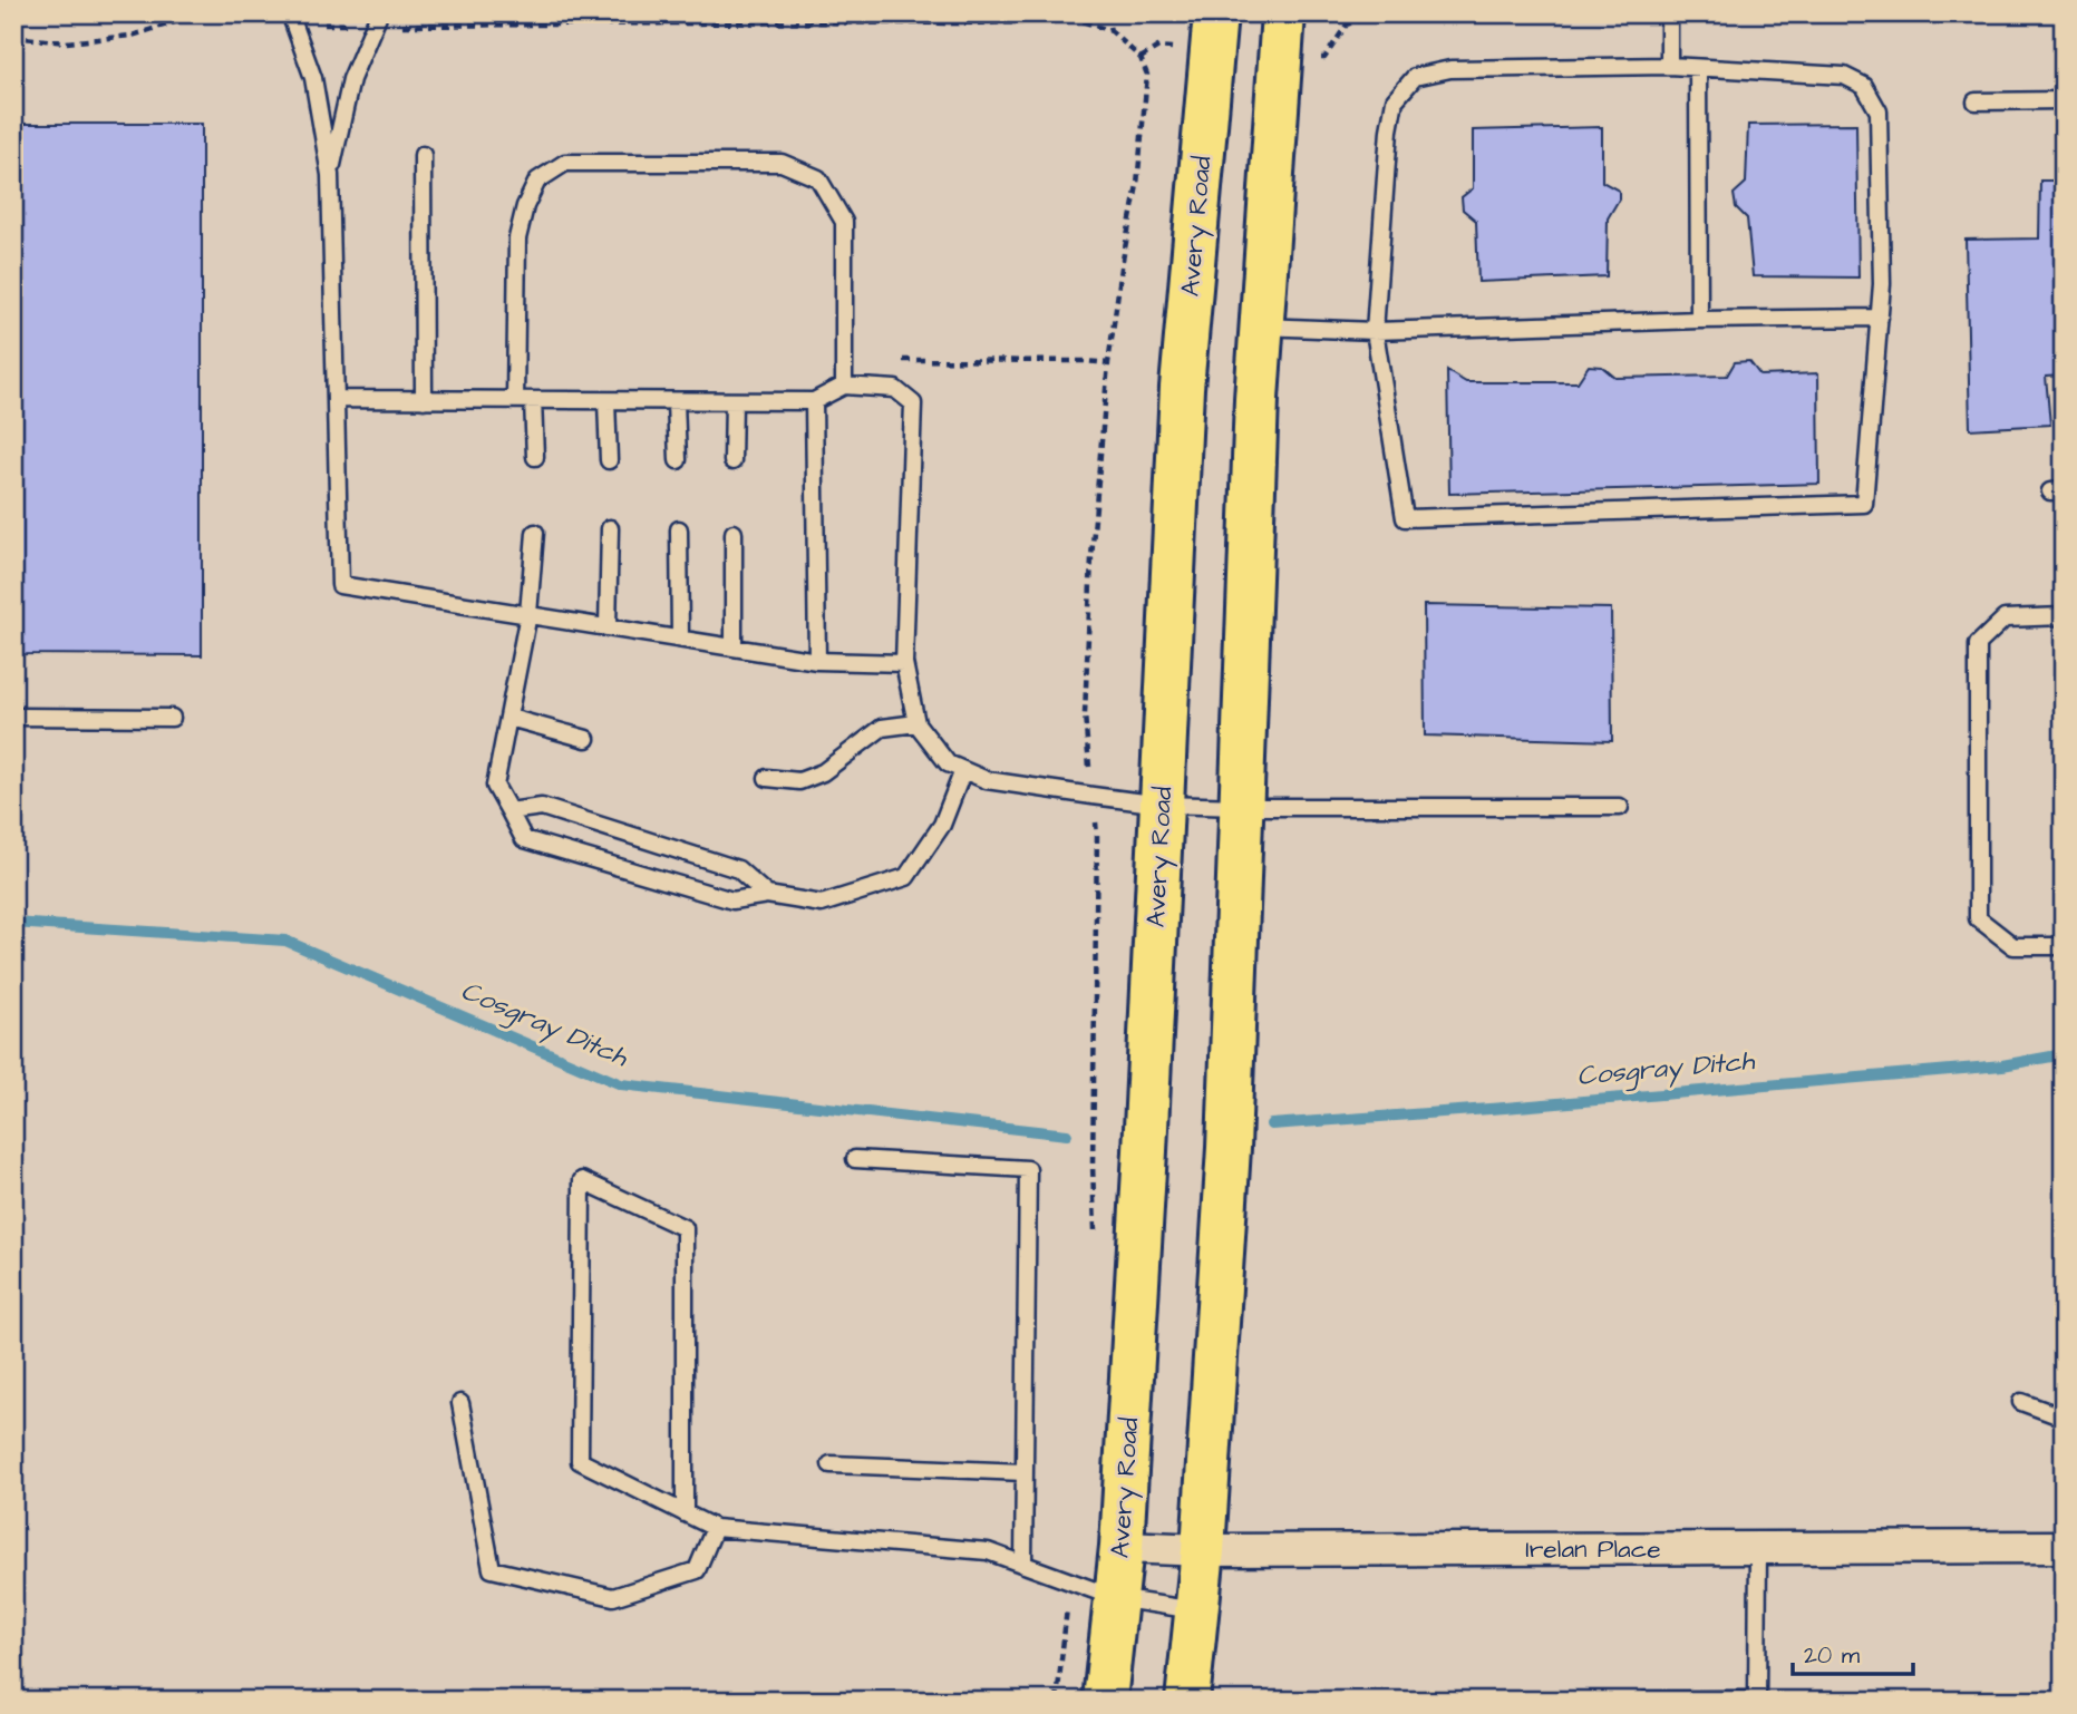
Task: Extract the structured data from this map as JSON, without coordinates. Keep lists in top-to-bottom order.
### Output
{
  "streets": {
    "main road": ["Avery Road"],
    "street": ["Irelan Place"]
  },
  "crossings": [
    ["Avery Road", "Irelan Place"]
  ],
  "water": ["Cosgray Ditch"],
  "scale_bar": "20 m"
}
